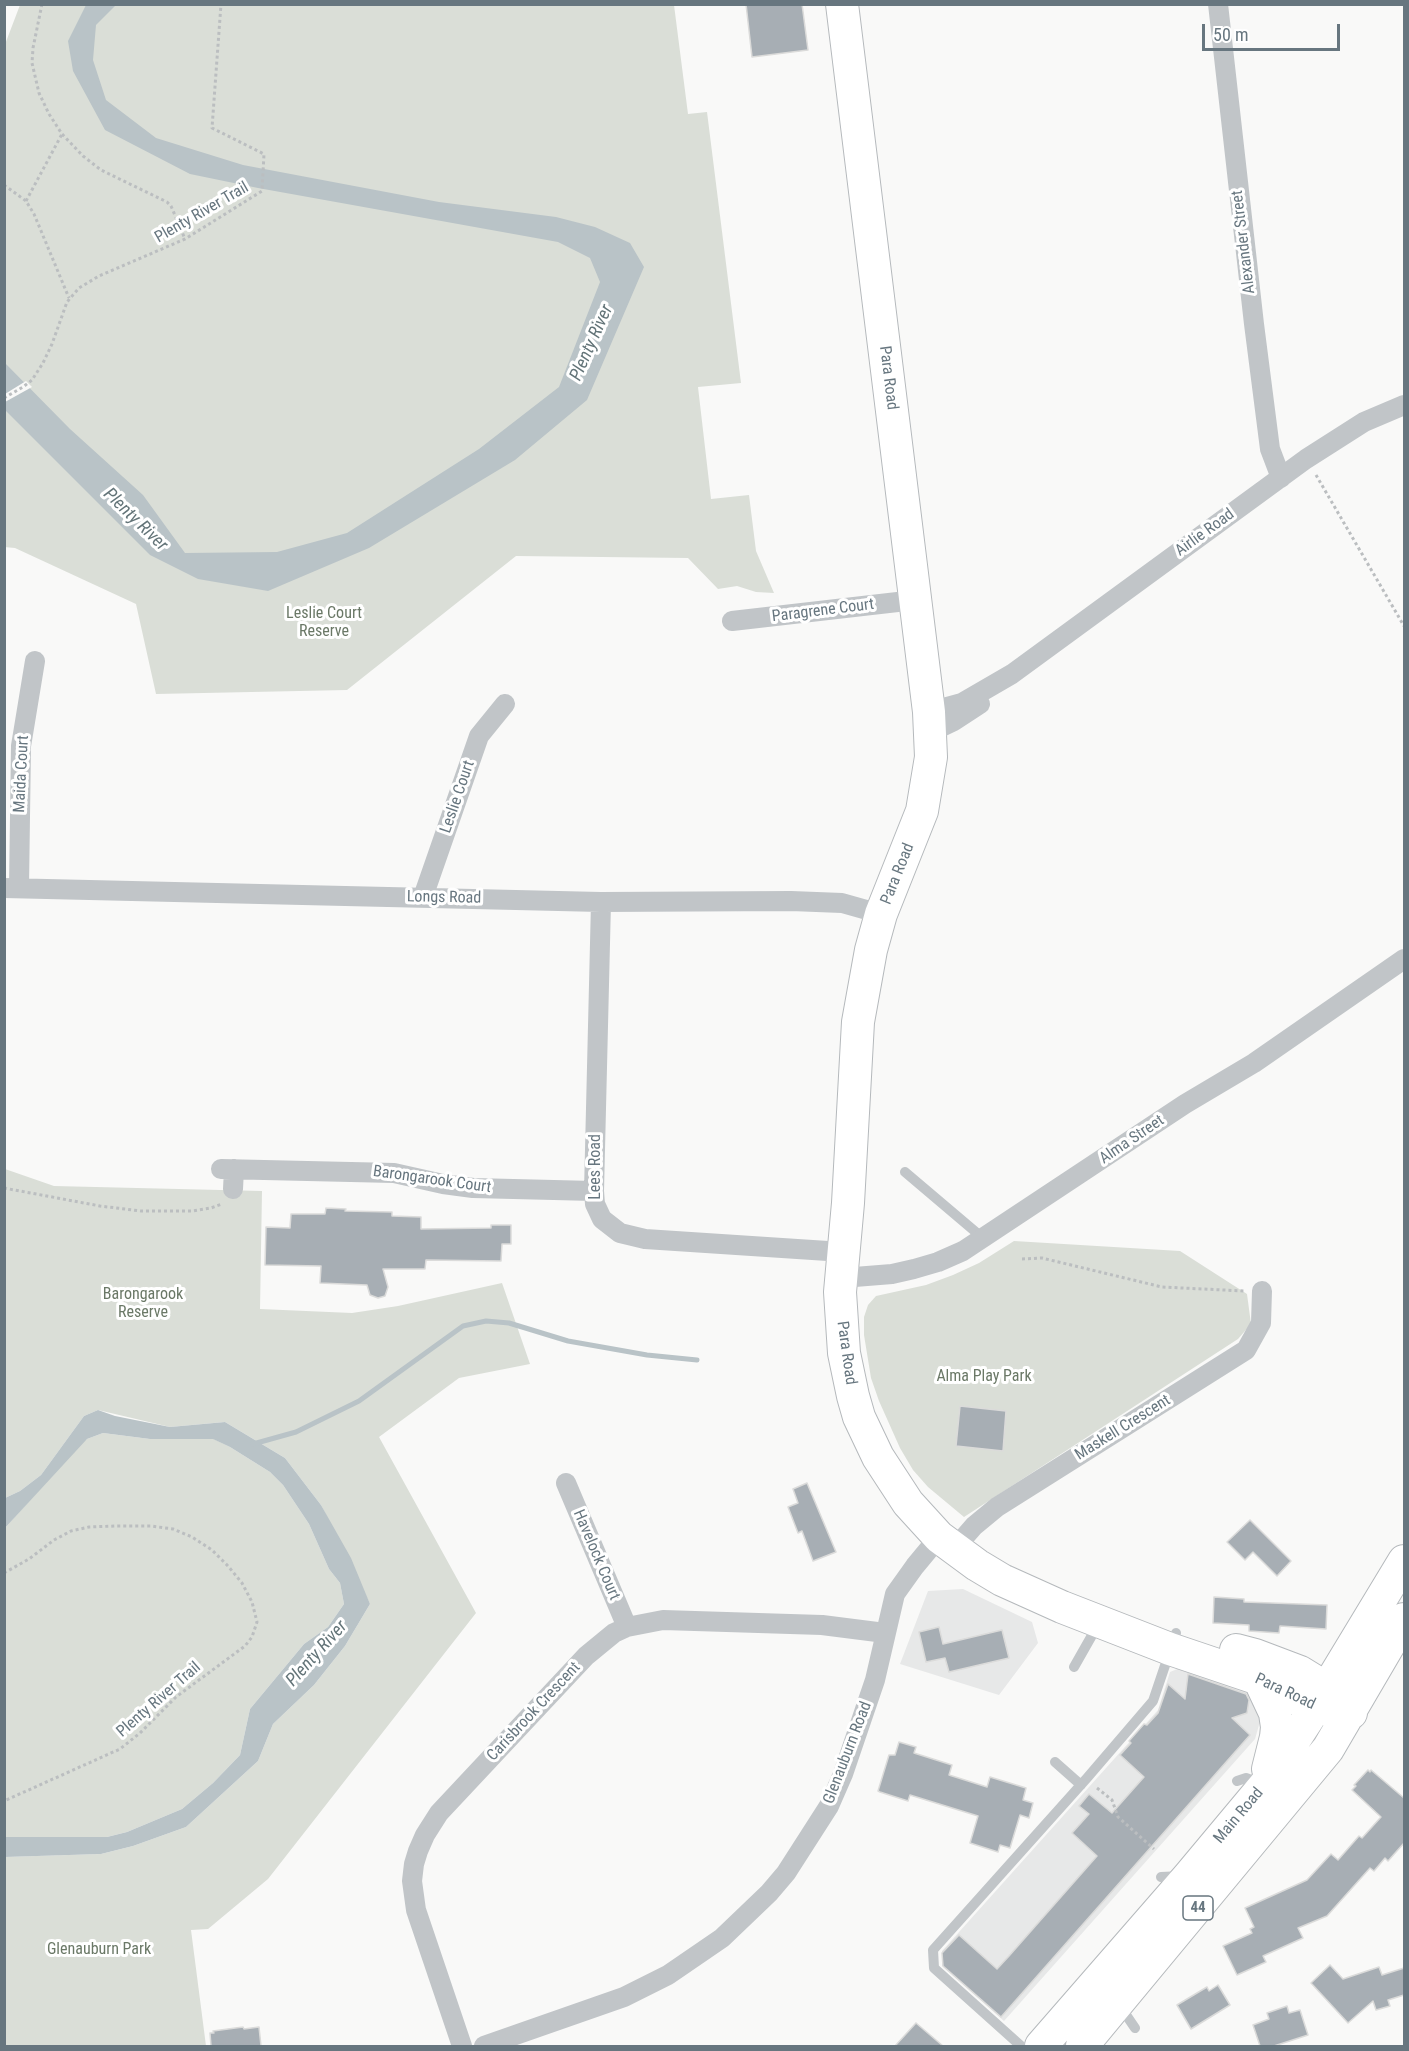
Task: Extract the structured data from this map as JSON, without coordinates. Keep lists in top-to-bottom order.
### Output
{
  "streets": {
    "main road": ["Para Road", "Main Road", "44"],
    "street": [
      "Alexander Street",
      "Airlie Road",
      "Paragrene Court",
      "Maida Court",
      "Leslie Court",
      "Longs Road",
      "Alma Street",
      "Lees Road",
      "Barongarook Court",
      "Maskell Crescent",
      "Havelock Court",
      "Carisbrook Crescent",
      "Glenauburn Road"
    ],
    "path": ["Plenty River Trail"]
  },
  "crossings": [
    ["Alexander Street", "Airlie Road"],
    ["Para Road", "Airlie Road"],
    ["Para Road", "Paragrene Court"],
    ["Para Road", "Longs Road"],
    ["Para Road", "Alma Street"],
    ["Para Road", "Lees Road"],
    ["Para Road", "Maskell Crescent"],
    ["Para Road", "Glenauburn Road"],
    ["Para Road", "Main Road"],
    ["Maida Court", "Longs Road"],
    ["Leslie Court", "Longs Road"],
    ["Longs Road", "Lees Road"],
    ["Alma Street", "Lees Road"],
    ["Lees Road", "Barongarook Court"],
    ["Maskell Crescent", "Glenauburn Road"],
    ["Havelock Court", "Carisbrook Crescent"],
    ["Carisbrook Crescent", "Glenauburn Road"]
  ],
  "water": ["Plenty River"],
  "parks": [
    "Leslie Court Reserve",
    "Barongarook Reserve",
    "Alma Play Park",
    "Glenauburn Park"
  ],
  "scale_bar": "50 m"
}
